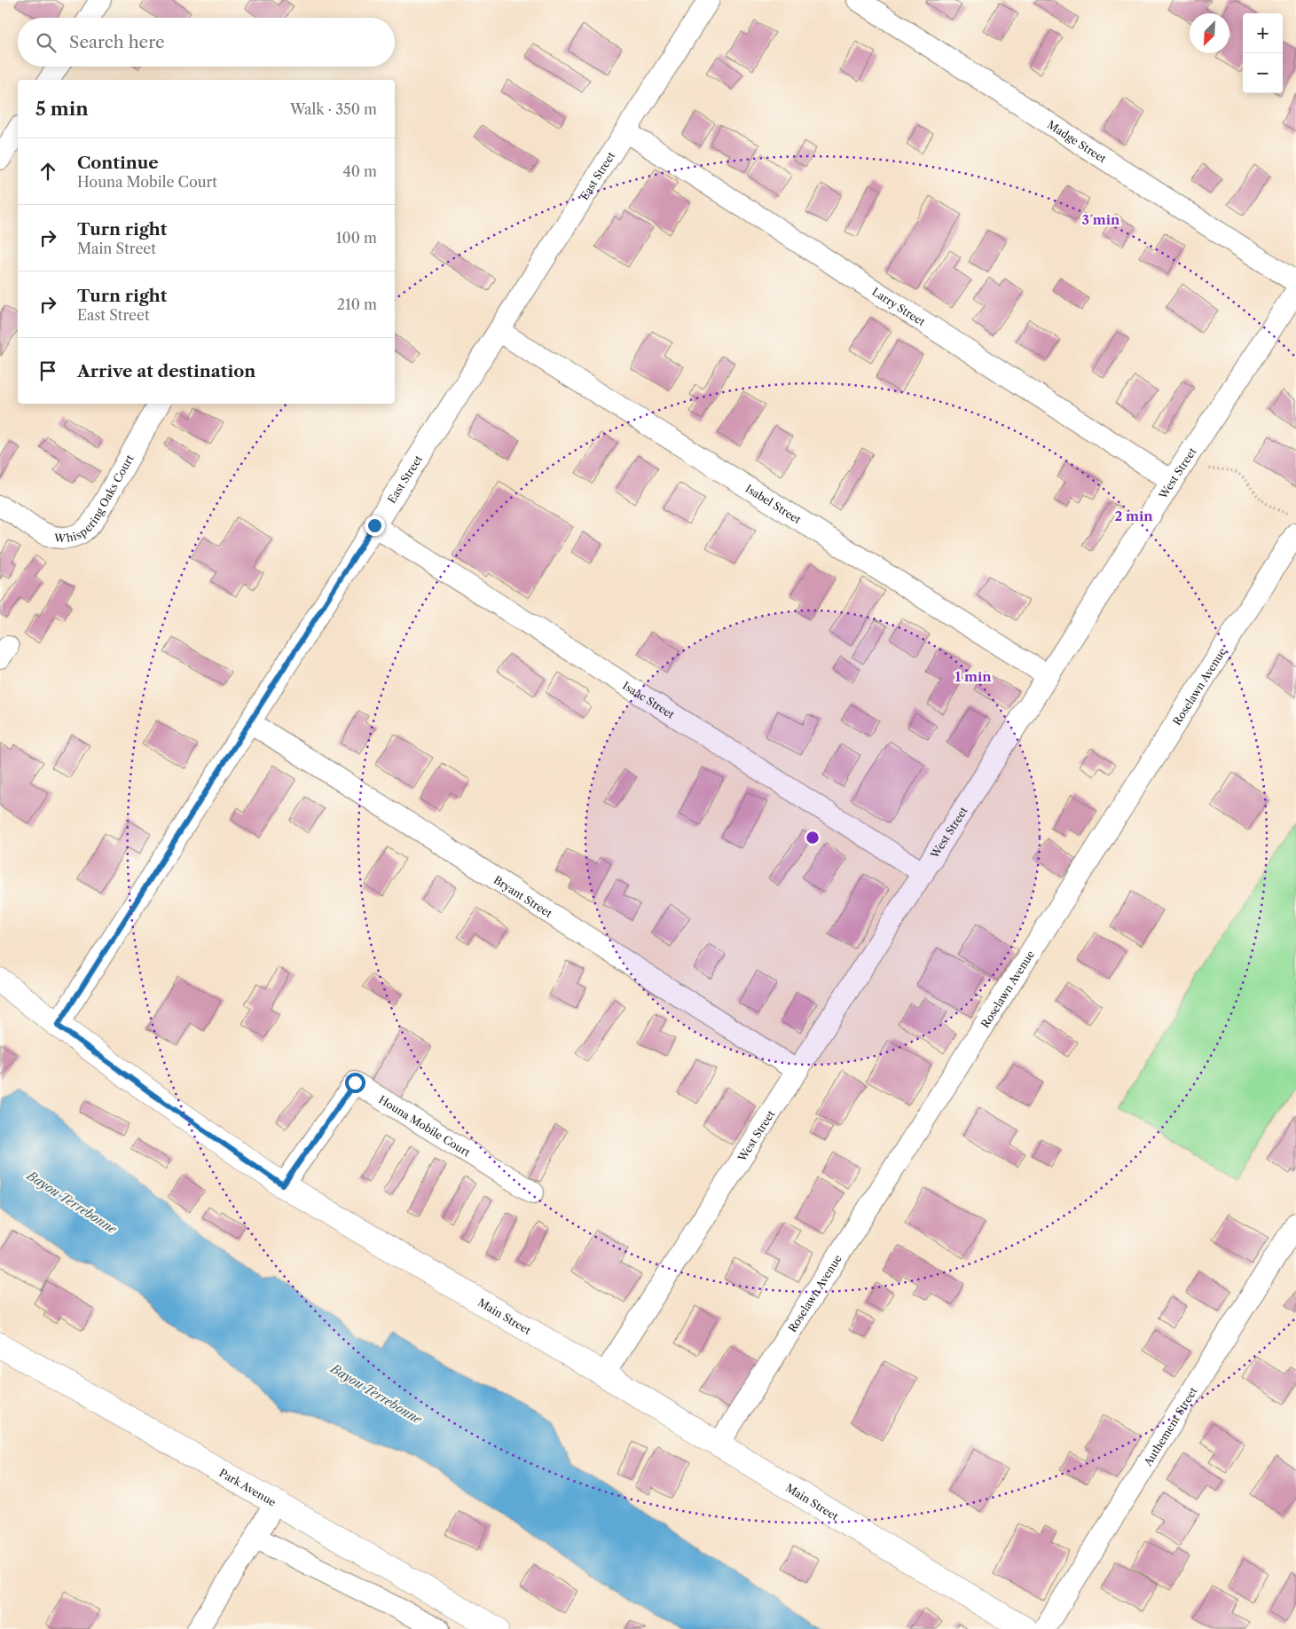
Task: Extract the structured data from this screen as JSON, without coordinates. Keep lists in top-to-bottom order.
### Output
{
  "streets": {
    "main road": ["Main Street", "Park Avenue"],
    "street": [
      "Madge Street",
      "East Street",
      "Larry Street",
      "West Street",
      "Whispering Oaks Court",
      "Isabel Street",
      "Roselawn Avenue",
      "Isaac Street",
      "Bryant Street",
      "Houna Mobile Court",
      "Authement Street"
    ]
  },
  "crossings": [
    ["East Street", "Larry Street"],
    ["East Street", "Isabel Street"],
    ["East Street", "Isaac Street"],
    ["East Street", "Bryant Street"],
    ["East Street", "Main Street"],
    ["Larry Street", "West Street"],
    ["West Street", "Isabel Street"],
    ["West Street", "Isaac Street"],
    ["West Street", "Bryant Street"],
    ["West Street", "Main Street"],
    ["Roselawn Avenue", "Main Street"],
    ["Houna Mobile Court", "Main Street"]
  ],
  "water": ["Bayou Terrebonne"],
  "north": "bottom left",
  "page": {
    "map_buttons": ["+", "−"],
    "search": "Search here",
    "heading": ["5 min", "Walk · 350 m"],
    "list": [
      ["Continue", "Houna Mobile Court", "40 m"],
      ["Turn right", "Main Street", "100 m"],
      ["Turn right", "East Street", "210 m"],
      "Arrive at destination"
    ]
  },
  "rings": ["3 min", "2 min", "1 min"]
}
